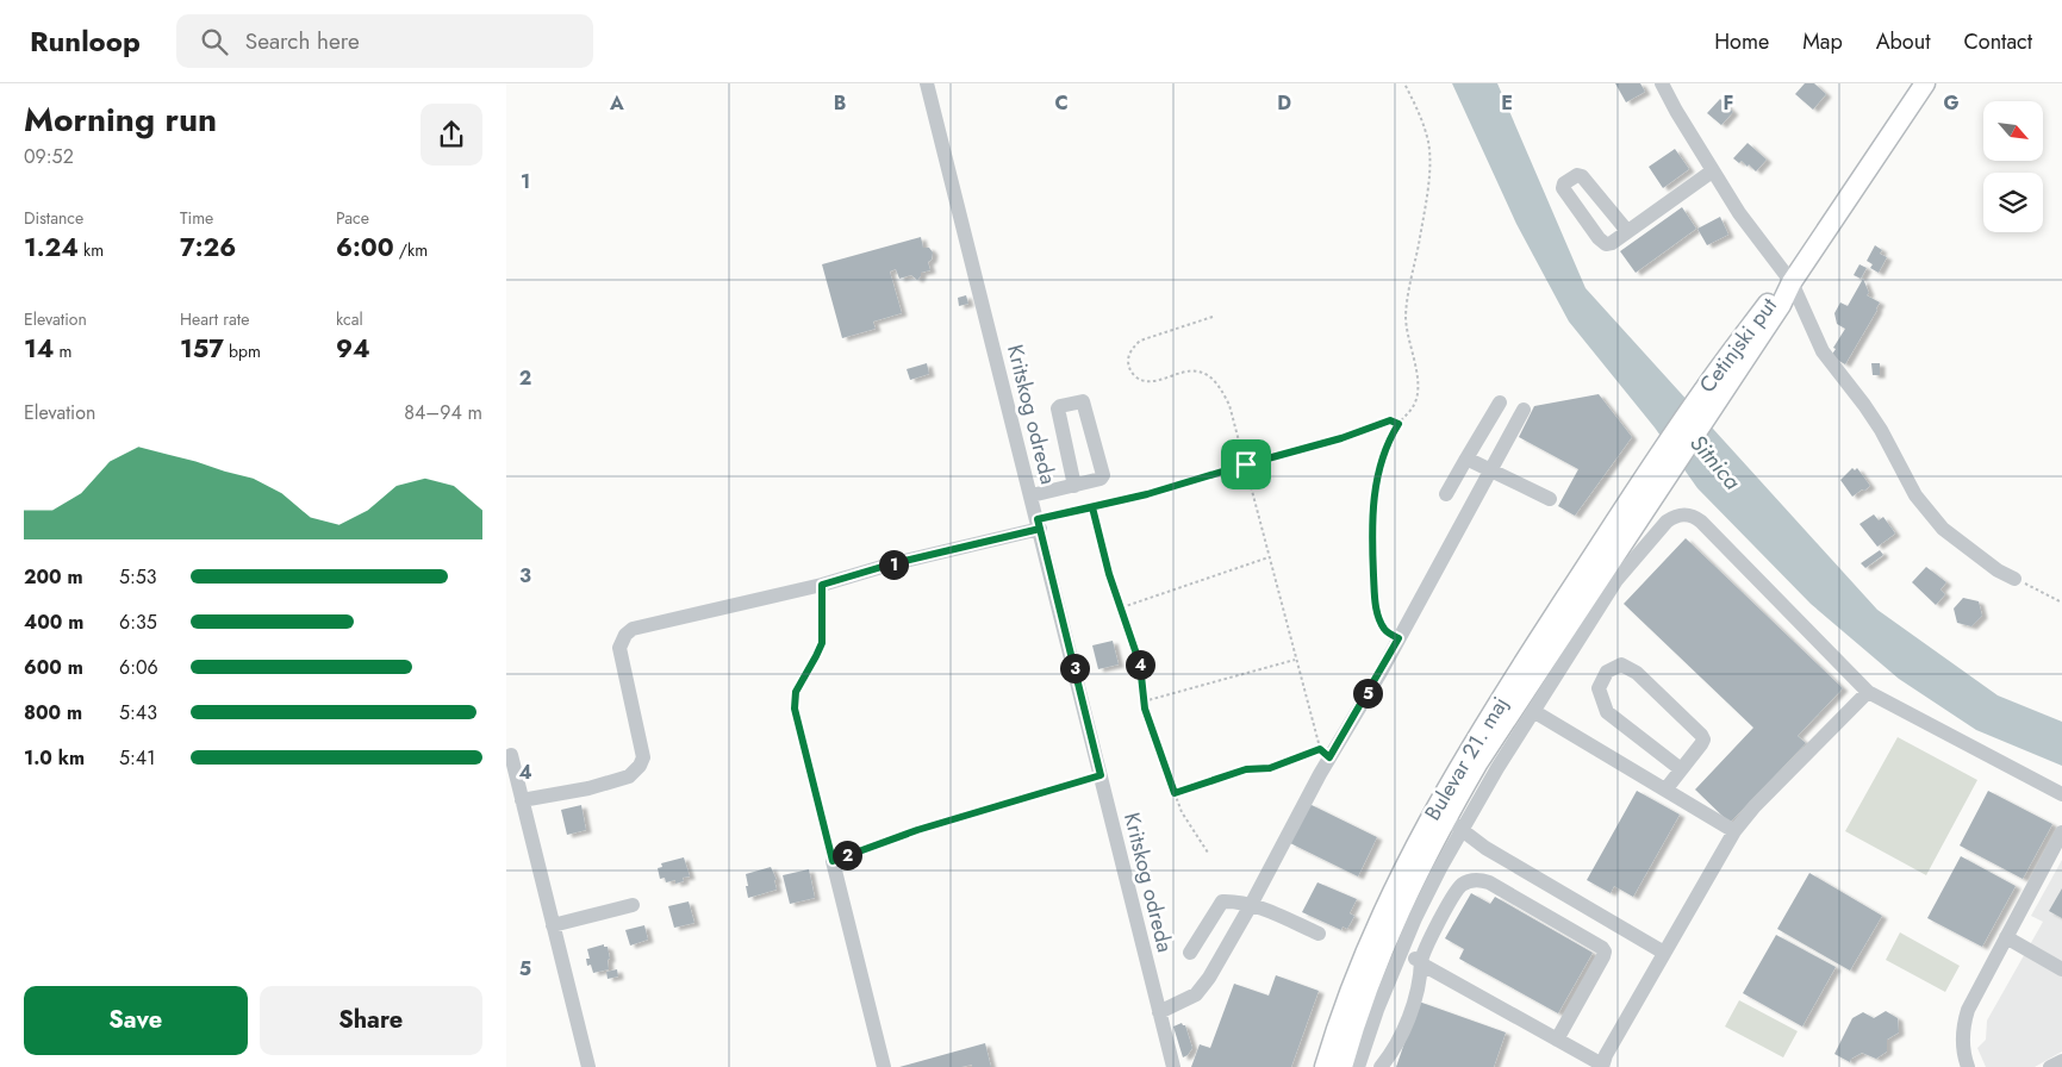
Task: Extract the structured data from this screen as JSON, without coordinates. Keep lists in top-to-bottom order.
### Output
{
  "streets": {
    "main road": ["Cetinjski put", "Bulevar 21. maj"],
    "street": ["Kritskog odreda"]
  },
  "crossings": [
    ["Cetinjski put", "Bulevar 21. maj"]
  ],
  "water": ["Sitnica"],
  "north": "bottom right",
  "page": {
    "header": "Runloop",
    "search": "Search here",
    "nav": [
      "Home",
      "Map",
      "About",
      "Contact"
    ],
    "heading": ["Morning run", "09:52"],
    "stats": [
      ["Distance", "1.24 km"],
      ["Time", "7:26"],
      ["Pace", "6:00 /km"],
      ["Elevation", "14 m"],
      ["Heart rate", "157 bpm"],
      ["kcal", "94"]
    ],
    "chart": ["Elevation", "84–94 m"],
    "pins": [
      "1",
      "4",
      "3",
      "5",
      "2"
    ],
    "list": [
      {
        "name": "200 m",
        "note": "5:53"
      },
      {
        "name": "400 m",
        "note": "6:35"
      },
      {
        "name": "600 m",
        "note": "6:06"
      },
      {
        "name": "800 m",
        "note": "5:43"
      },
      {
        "name": "1.0 km",
        "note": "5:41"
      }
    ],
    "buttons": ["Save", "Share"]
  },
  "grid": {
    "columns": [
      "A",
      "B",
      "C",
      "D",
      "E",
      "F",
      "G"
    ],
    "rows": [
      "1",
      "2",
      "3",
      "4",
      "5"
    ]
  }
}
